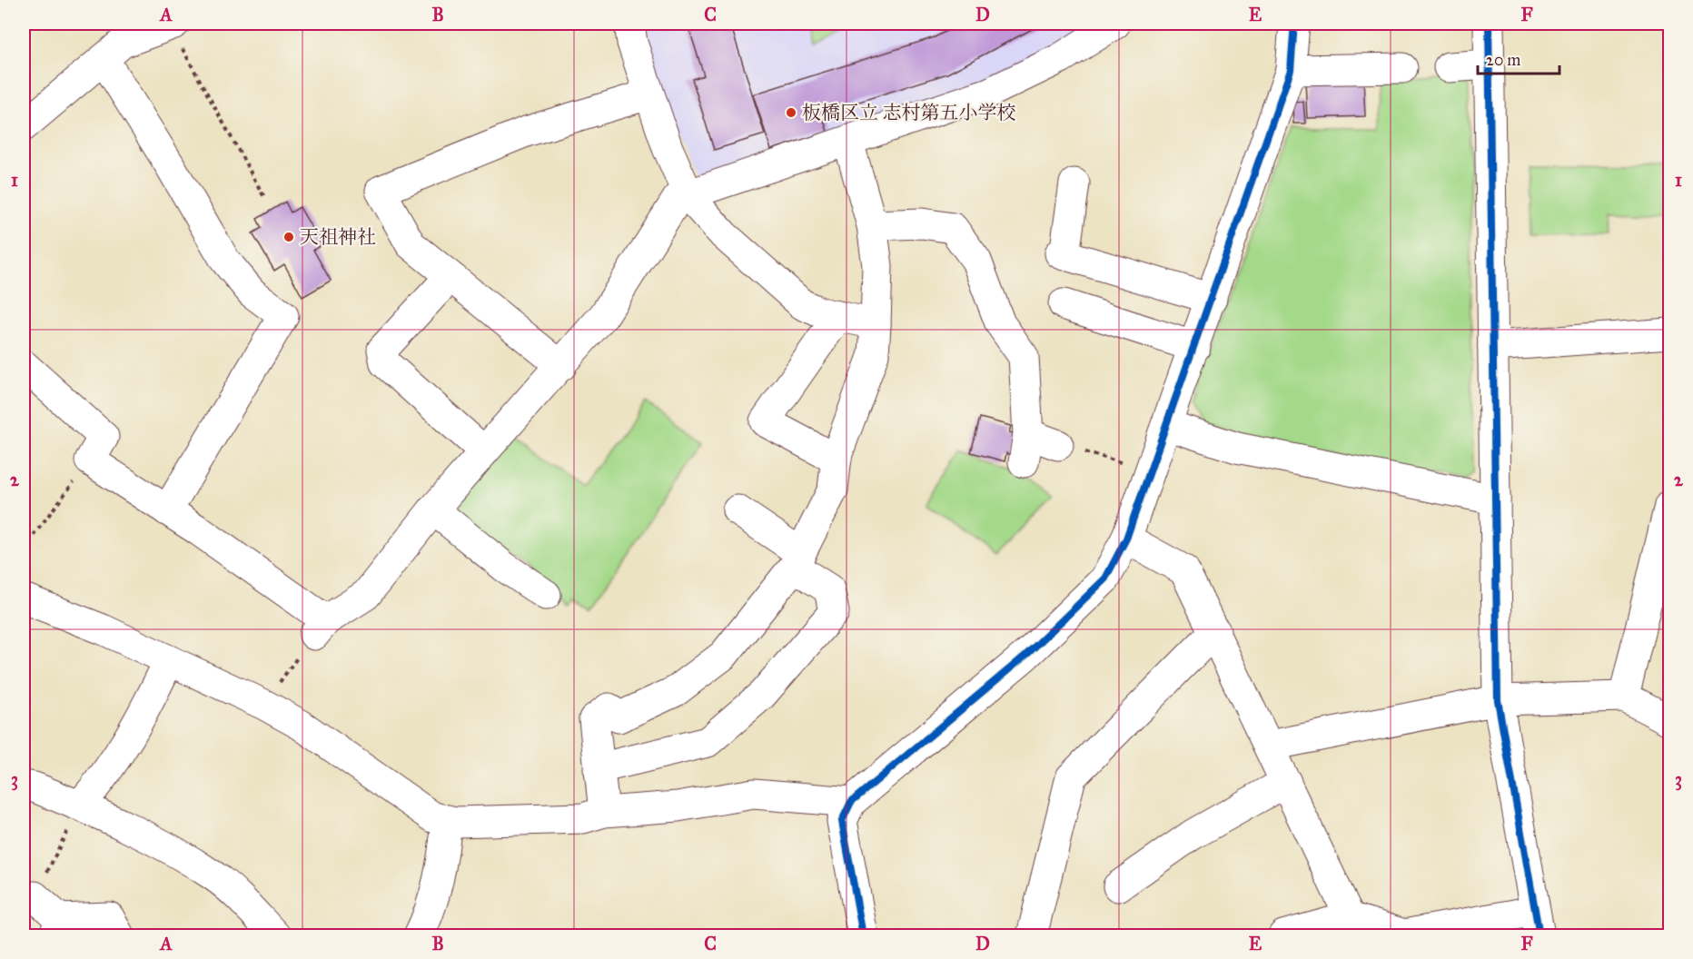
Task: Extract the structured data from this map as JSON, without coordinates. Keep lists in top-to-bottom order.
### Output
{
  "places": ["板橋区立 志村第五小学校", "天祖神社"],
  "scale_bar": "20 m",
  "grid": {
    "columns": [
      "A",
      "B",
      "C",
      "D",
      "E",
      "F"
    ],
    "rows": ["1", "2", "3"]
  }
}
